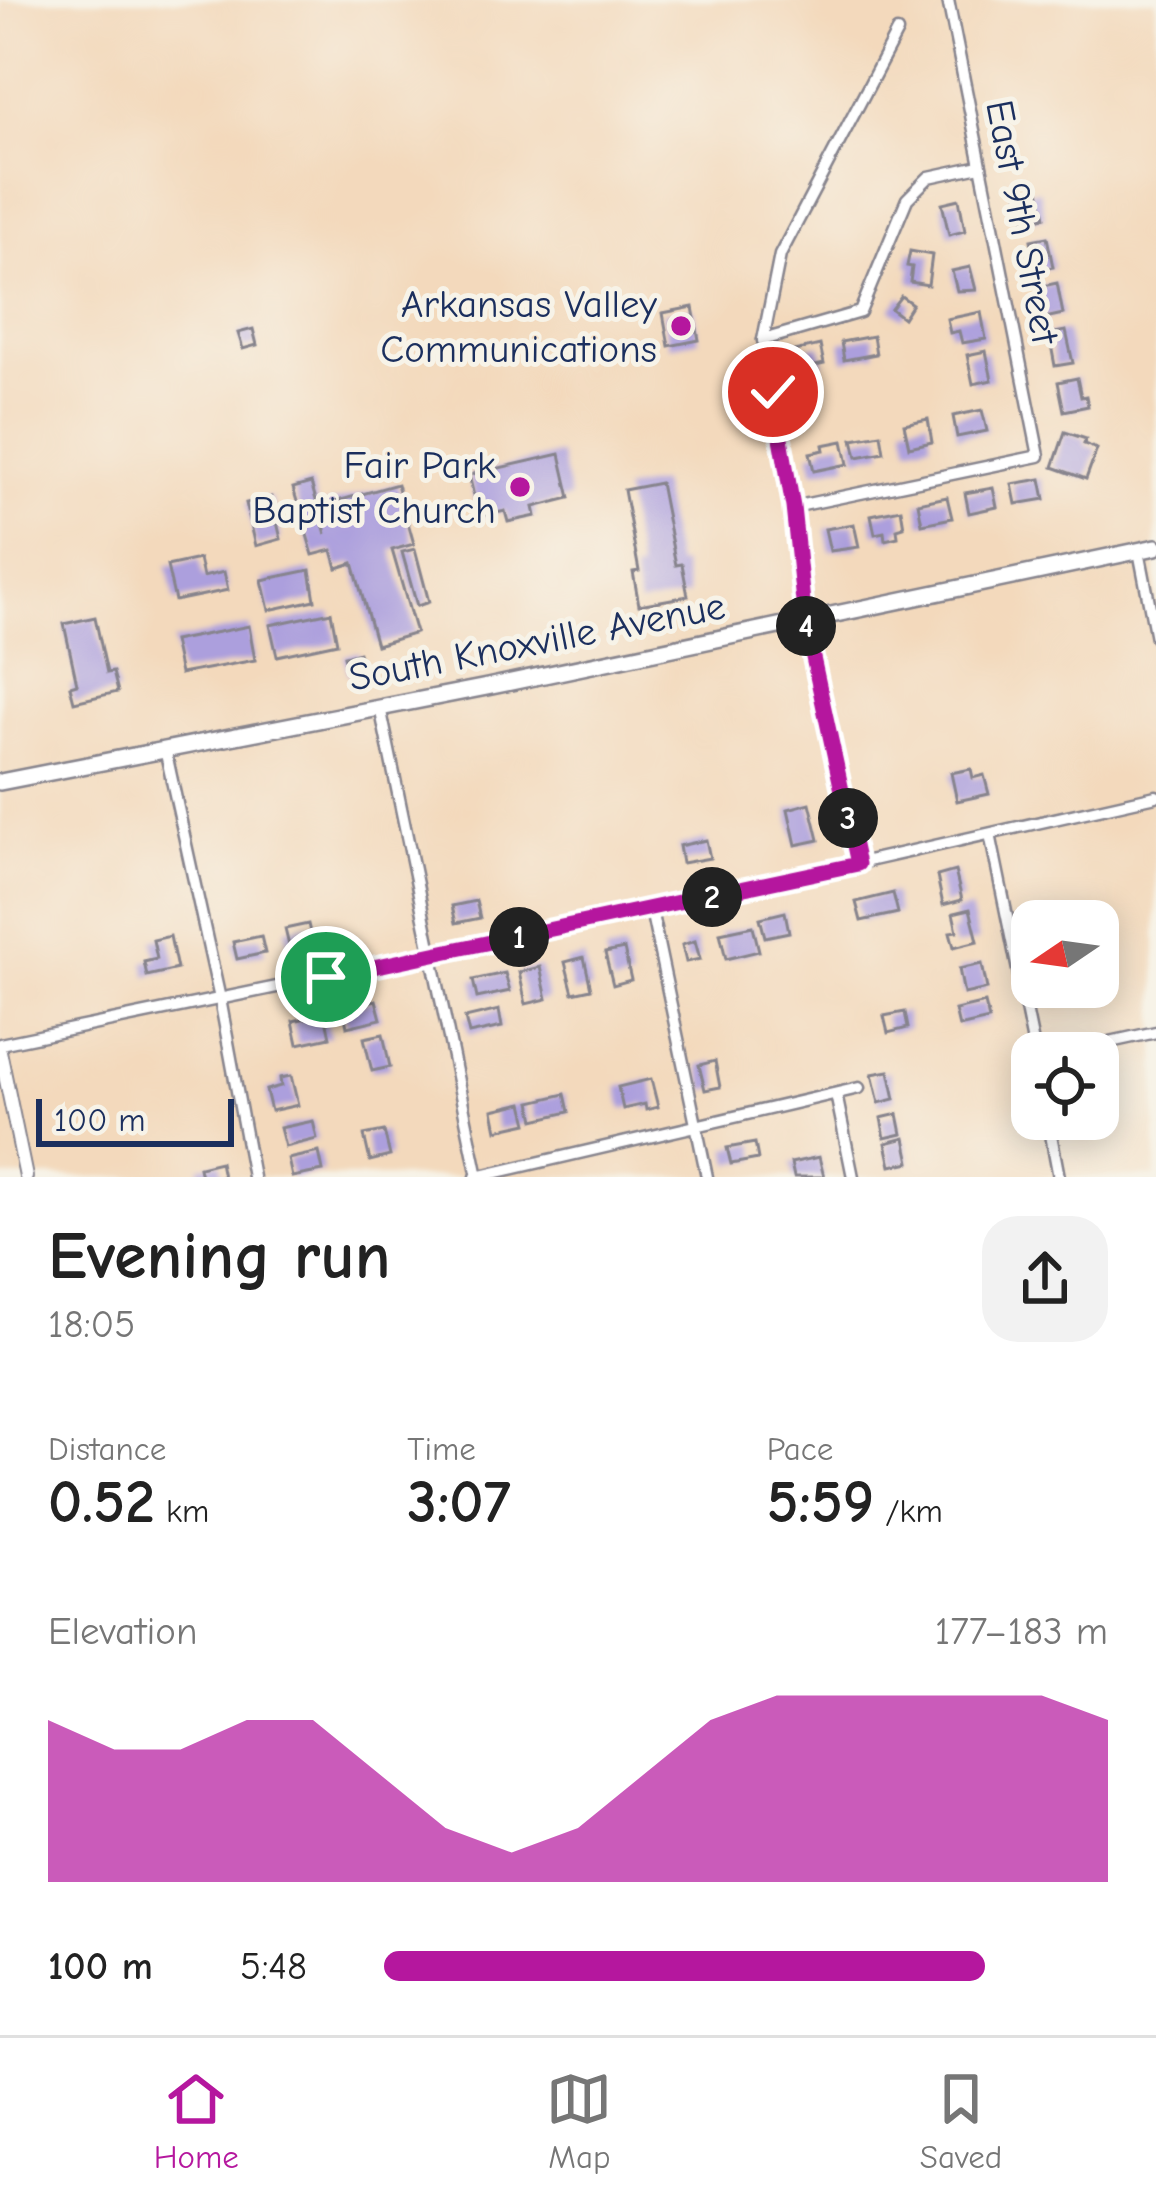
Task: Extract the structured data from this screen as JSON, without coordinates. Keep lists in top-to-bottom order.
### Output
{
  "streets": {
    "main road": ["South Knoxville Avenue"],
    "street": ["East 9th Street"]
  },
  "places": ["Arkansas Valley Communications", "Fair Park Baptist Church"],
  "scale_bar": "100 m",
  "north": "left",
  "page": {
    "pins": [
      "4",
      "3",
      "2",
      "1"
    ],
    "scale": "100 m",
    "heading": ["Evening run", "18:05"],
    "stats": [
      ["Distance", "0.52 km"],
      ["Time", "3:07"],
      ["Pace", "5:59 /km"]
    ],
    "chart": ["Elevation", "177–183 m"],
    "list": [
      {
        "name": "100 m",
        "note": "5:48"
      }
    ],
    "tabs": ["Home", "Map", "Saved"]
  }
}
